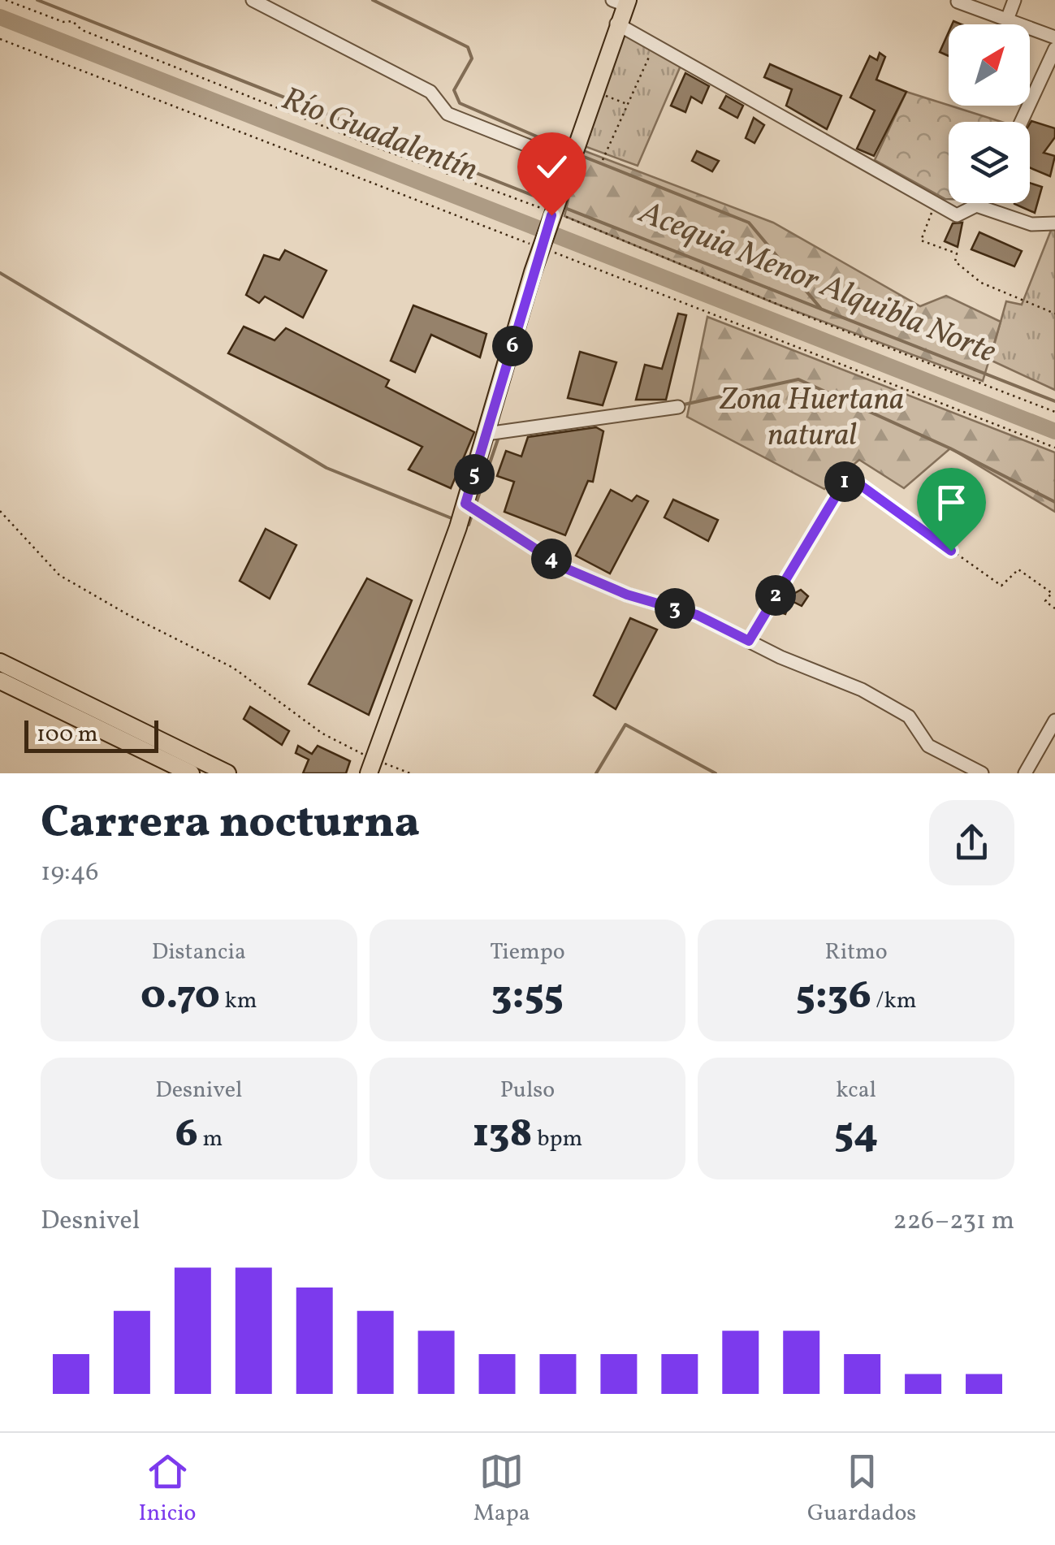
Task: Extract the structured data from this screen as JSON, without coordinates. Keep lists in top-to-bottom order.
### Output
{
  "water": ["Río Guadalentín", "Acequia Menor Alquibla Norte"],
  "parks": ["Zona Huertana natural"],
  "scale_bar": "100 m",
  "north": "top right",
  "page": {
    "pins": [
      "6",
      "5",
      "1",
      "4",
      "2",
      "3"
    ],
    "scale": "100 m",
    "heading": ["Carrera nocturna", "19:46"],
    "stats": [
      ["Distancia", "0.70 km"],
      ["Tiempo", "3:55"],
      ["Ritmo", "5:36 /km"],
      ["Desnivel", "6 m"],
      ["Pulso", "138 bpm"],
      ["kcal", "54"]
    ],
    "chart": ["Desnivel", "226–231 m"],
    "tabs": ["Inicio", "Mapa", "Guardados"]
  }
}
